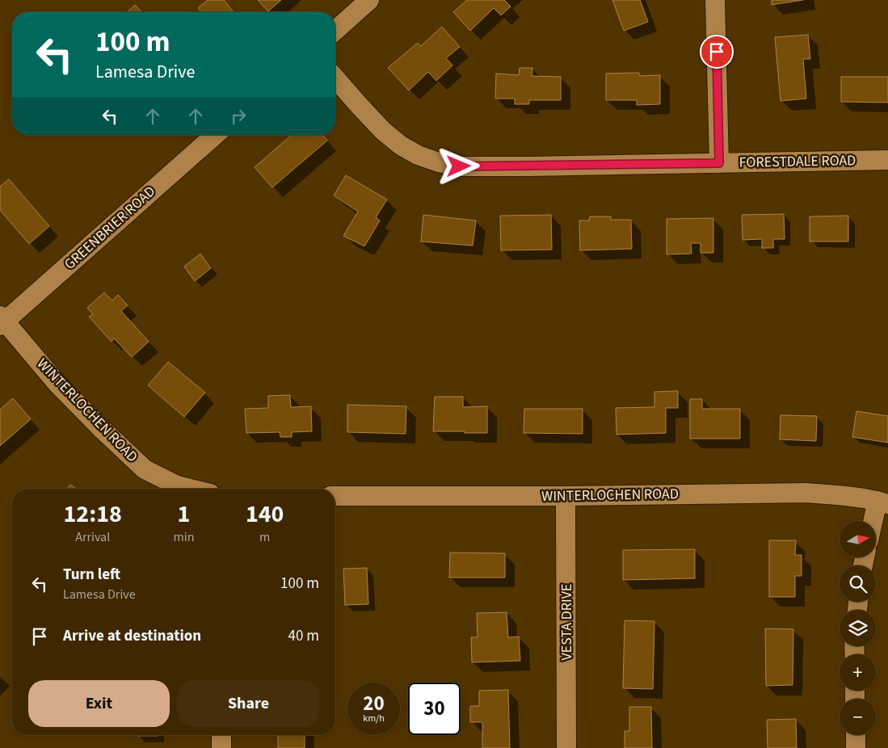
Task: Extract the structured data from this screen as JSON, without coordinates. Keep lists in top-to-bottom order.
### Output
{
  "streets": {
    "street": [
      "FORESTDALE ROAD",
      "GREENBRIER ROAD",
      "WINTERLOCHEN ROAD",
      "VESTA DRIVE"
    ]
  },
  "crossings": [
    ["GREENBRIER ROAD", "WINTERLOCHEN ROAD"],
    ["WINTERLOCHEN ROAD", "VESTA DRIVE"]
  ],
  "north": "right",
  "page": {
    "turn": ["100 m", "Lamesa Drive"],
    "eta": [
      "12:18",
      "Arrival",
      "1",
      "min",
      "140",
      "m"
    ],
    "map_buttons": ["+", "−"],
    "list": [
      {
        "name": "Turn left",
        "note": "Lamesa Drive",
        "value": "100 m"
      },
      {
        "name": "Arrive at destination",
        "value": "40 m"
      }
    ],
    "buttons": ["Exit", "Share"],
    "speed": "20 km/h",
    "limit": "30"
  }
}
